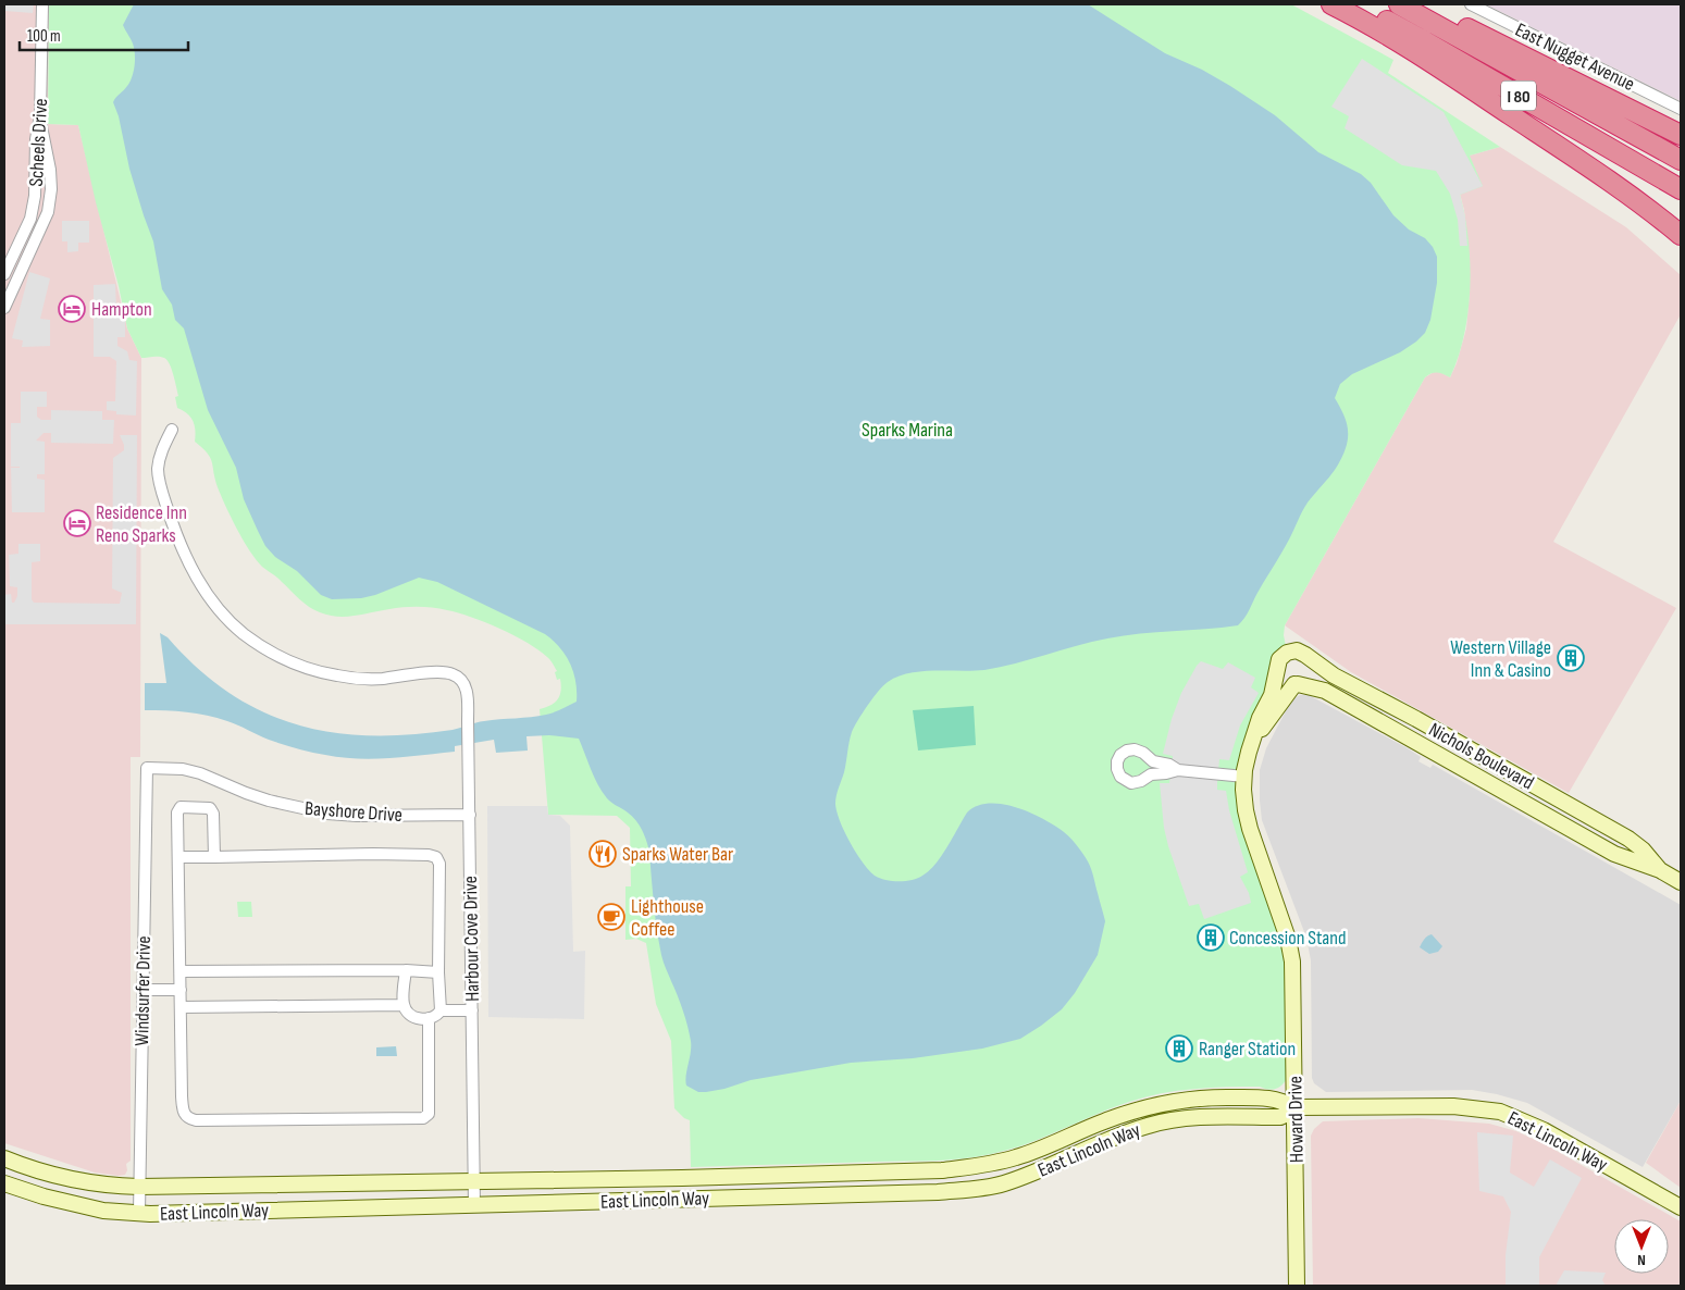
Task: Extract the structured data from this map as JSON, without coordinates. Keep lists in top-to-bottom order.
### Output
{
  "streets": {
    "highway": ["I 80"],
    "street": [
      "East Nugget Avenue",
      "Scheels Drive",
      "Nichols Boulevard",
      "Bayshore Drive",
      "Harbour Cove Drive",
      "Windsurfer Drive",
      "Howard Drive",
      "East Lincoln Way"
    ]
  },
  "crossings": [
    ["Nichols Boulevard", "Howard Drive"],
    ["Bayshore Drive", "Harbour Cove Drive"],
    ["Bayshore Drive", "Windsurfer Drive"],
    ["Harbour Cove Drive", "East Lincoln Way"],
    ["Windsurfer Drive", "East Lincoln Way"],
    ["Howard Drive", "East Lincoln Way"]
  ],
  "parks": ["Sparks Marina"],
  "places": {
    "hotel": ["Hampton", "Residence Inn Reno Sparks"],
    "building": ["Western Village Inn & Casino", "Concession Stand", "Ranger Station"],
    "restaurant": ["Sparks Water Bar"],
    "cafe": ["Lighthouse Coffee"]
  },
  "scale_bar": "100 m",
  "north": "bottom"
}
